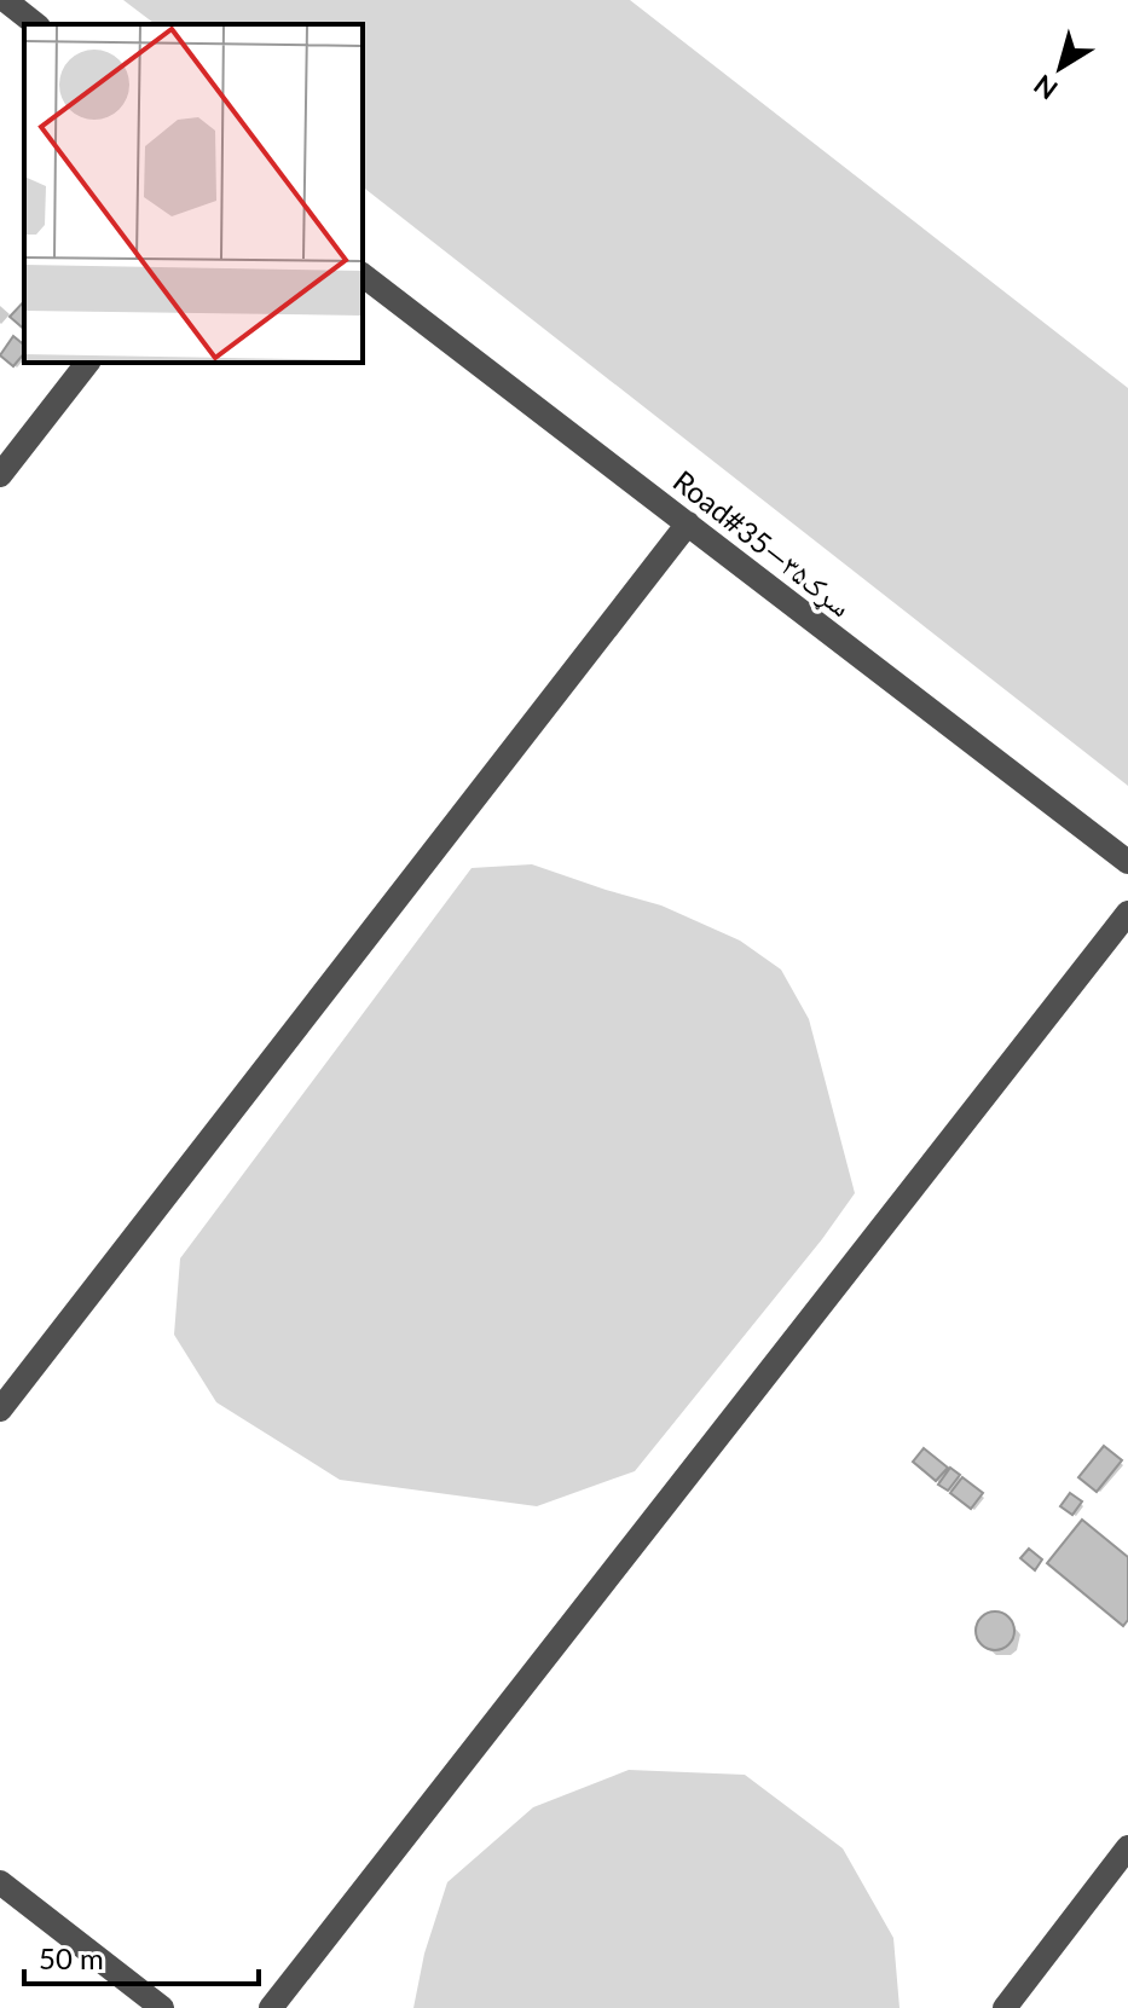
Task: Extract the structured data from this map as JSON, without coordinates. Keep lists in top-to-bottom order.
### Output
{
  "streets": {
    "street": ["Road#35—سړک۳۵"]
  },
  "scale_bar": "50 m",
  "north": "bottom left"
}
